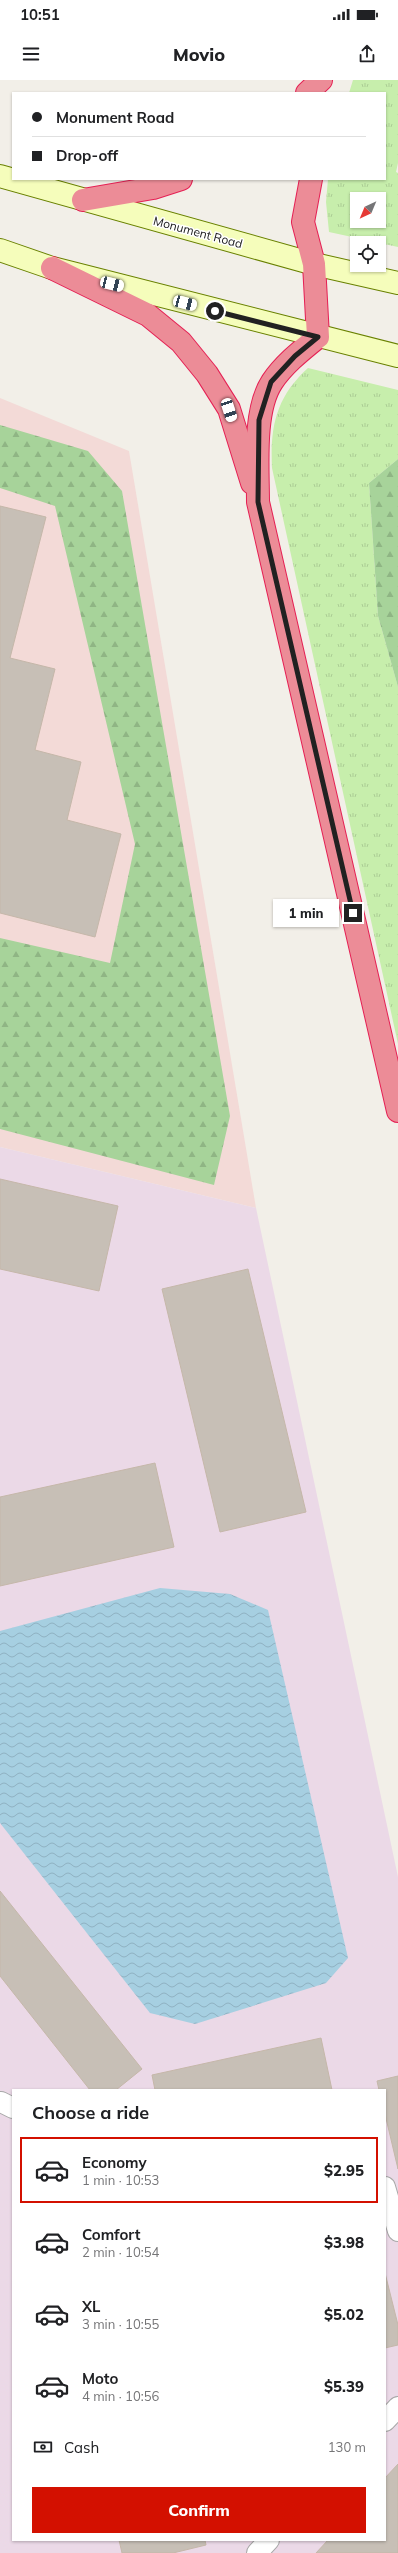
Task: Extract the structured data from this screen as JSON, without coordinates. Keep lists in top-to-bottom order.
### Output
{
  "streets": {
    "main road": ["Monument Road"]
  },
  "north": "bottom left",
  "page": {
    "status": "10:51",
    "header": "Movio",
    "banner": ["Monument Road", "Drop-off"],
    "bubble": "1 min",
    "heading": "Choose a ride",
    "list": [
      {
        "name": "Economy",
        "note": "1 min · 10:53",
        "value": "$2.95"
      },
      {
        "name": "Comfort",
        "note": "2 min · 10:54",
        "value": "$3.98"
      },
      {
        "name": "XL",
        "note": "3 min · 10:55",
        "value": "$5.02"
      },
      {
        "name": "Moto",
        "note": "4 min · 10:56",
        "value": "$5.39"
      }
    ],
    "pay": ["Cash", "130 m"],
    "buttons": "Confirm"
  }
}
